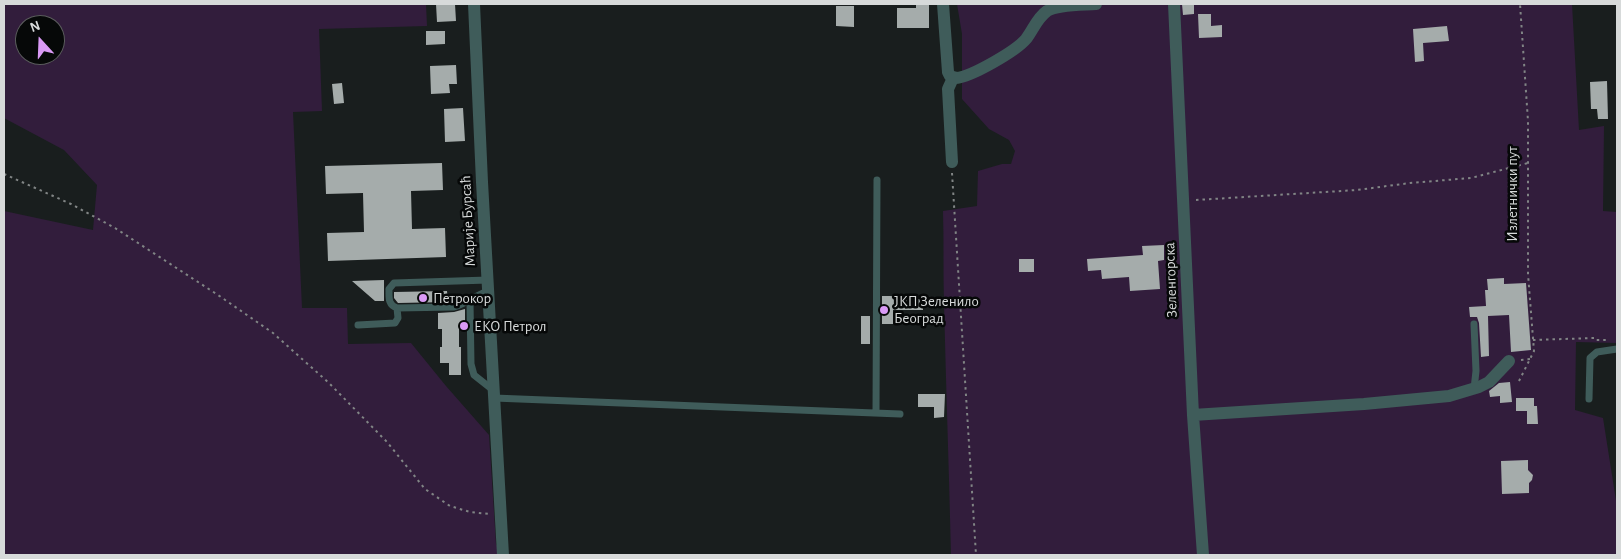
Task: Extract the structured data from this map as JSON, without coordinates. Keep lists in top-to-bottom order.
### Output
{
  "streets": {
    "street": ["Марије Бурсаћ", "Зеленгорска"],
    "path": ["Излетнички пут"]
  },
  "places": ["Петрокор", "ЈКП Зеленило Београд", "ЕКО Петрол"],
  "north": "top"
}
